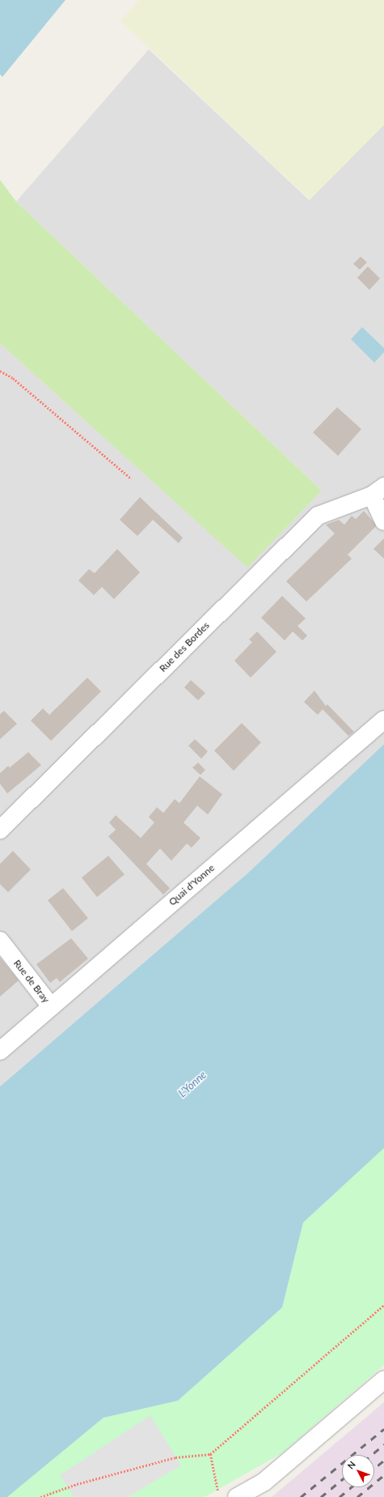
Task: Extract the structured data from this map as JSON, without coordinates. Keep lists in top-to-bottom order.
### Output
{
  "streets": {
    "street": ["Rue des Bordes", "Quai d'Yonne", "Rue de Bray"]
  },
  "crossings": [
    ["Quai d'Yonne", "Rue de Bray"]
  ],
  "water": ["L'Yonne"],
  "north": "top left"
}
